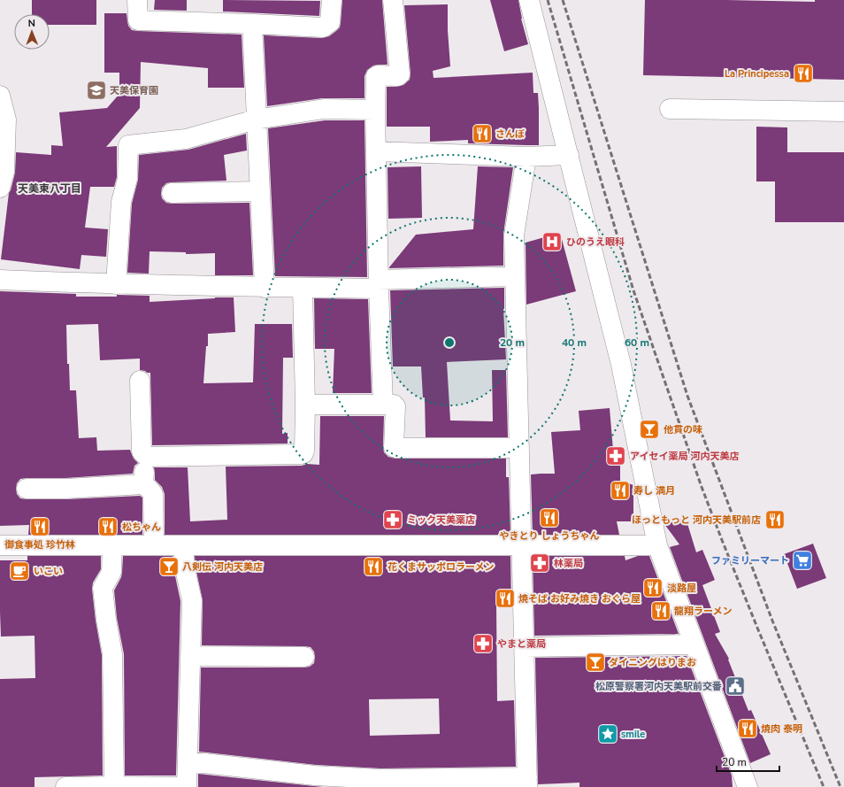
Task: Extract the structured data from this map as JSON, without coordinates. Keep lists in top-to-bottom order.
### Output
{
  "districts": ["天美東八丁目"],
  "places": {
    "restaurant": [
      "La Principessa",
      "さんぽ",
      "寿し 満月",
      "やきとり しょうちゃん",
      "ほっともっと 河内天美駅前店",
      "御食事処 珍竹林",
      "松ちゃん",
      "花くまサッポロラーメン",
      "淡路屋",
      "焼そば お好み焼き おぐら屋",
      "龍翔ラーメン",
      "焼肉 泰明"
    ],
    "school or university": ["天美保育園"],
    "hospital": ["ひのうえ眼科"],
    "bar": ["他貫の味", "八剣伝 河内天美店", "ダイニングはりまお"],
    "pharmacy": [
      "アイセイ薬局 河内天美店",
      "ミック天美薬店",
      "林薬局",
      "やまと薬局"
    ],
    "supermarket": ["ファミリーマート"],
    "cafe": ["いこい"],
    "public building": ["松原警察署河内天美駅前交番"],
    "place": ["smile"]
  },
  "scale_bar": "20 m",
  "north": "top",
  "rings": ["20 m", "40 m", "60 m"]
}
